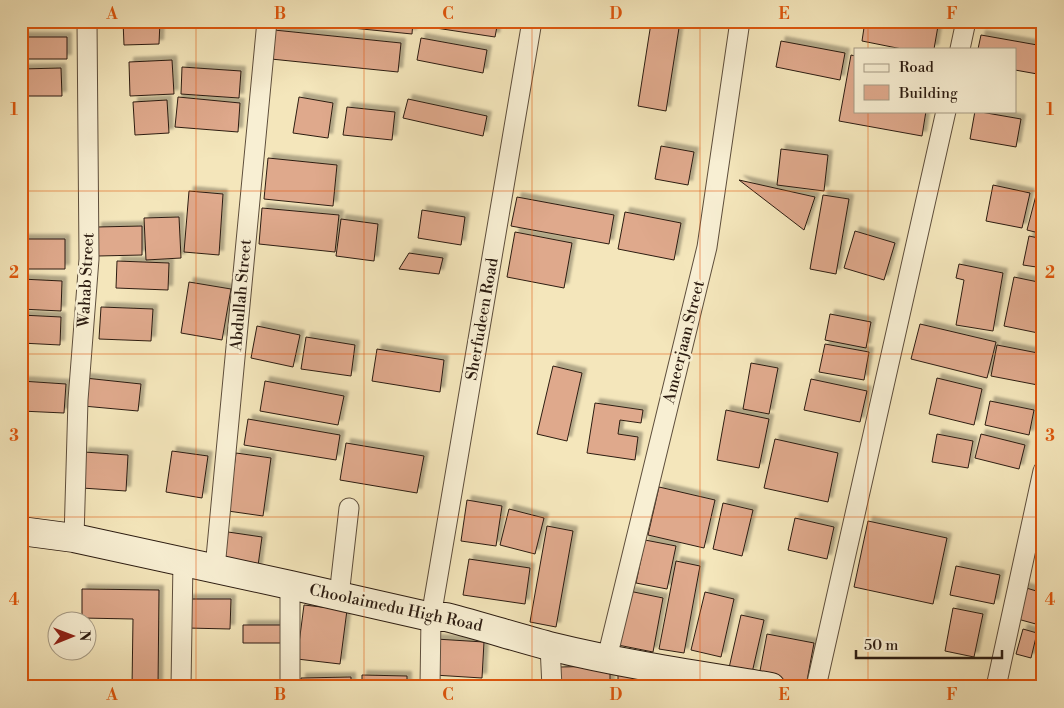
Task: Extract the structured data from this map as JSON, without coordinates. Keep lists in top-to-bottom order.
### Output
{
  "streets": {
    "street": [
      "Wahab Street",
      "Abdullah Street",
      "Sherfudeen Road",
      "Ameerjaan Street",
      "Choolaimedu High Road"
    ]
  },
  "crossings": [
    ["Wahab Street", "Choolaimedu High Road"],
    ["Abdullah Street", "Choolaimedu High Road"],
    ["Sherfudeen Road", "Choolaimedu High Road"],
    ["Ameerjaan Street", "Choolaimedu High Road"]
  ],
  "legend": ["Road", "Building"],
  "scale_bar": "50 m",
  "north": "right",
  "grid": {
    "columns": [
      "A",
      "B",
      "C",
      "D",
      "E",
      "F"
    ],
    "rows": [
      "1",
      "2",
      "3",
      "4"
    ]
  }
}
